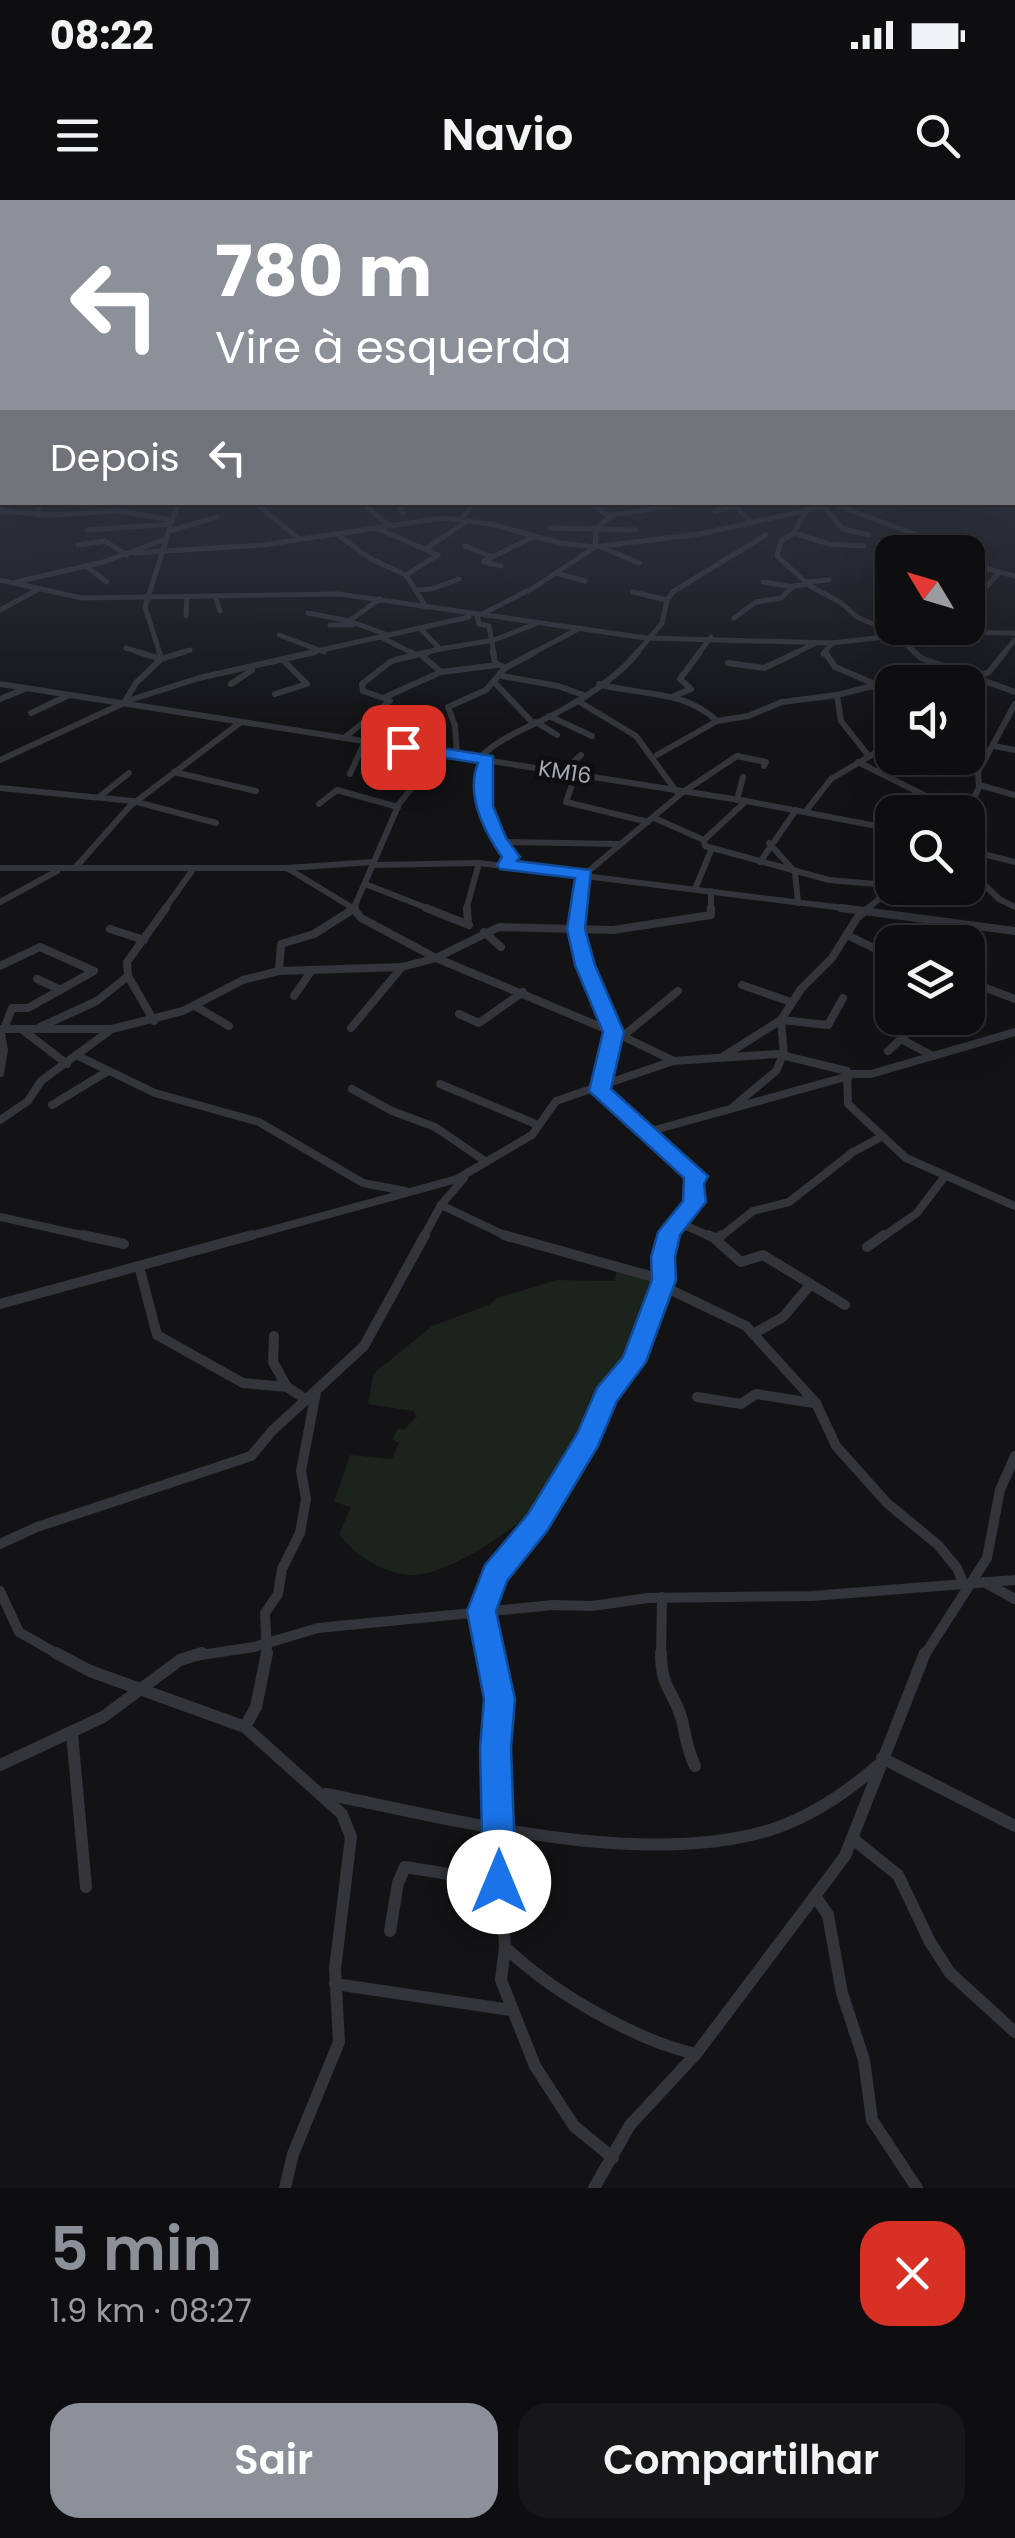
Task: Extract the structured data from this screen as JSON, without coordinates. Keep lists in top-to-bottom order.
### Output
{
  "streets": {
    "street": ["KM16"]
  },
  "north": "top left",
  "page": {
    "status": "08:22",
    "header": "Navio",
    "turn": ["780 m", "Vire à esquerda"],
    "then": "Depois",
    "heading": ["5 min", "1.9 km · 08:27"],
    "buttons": ["Sair", "Compartilhar"]
  }
}
